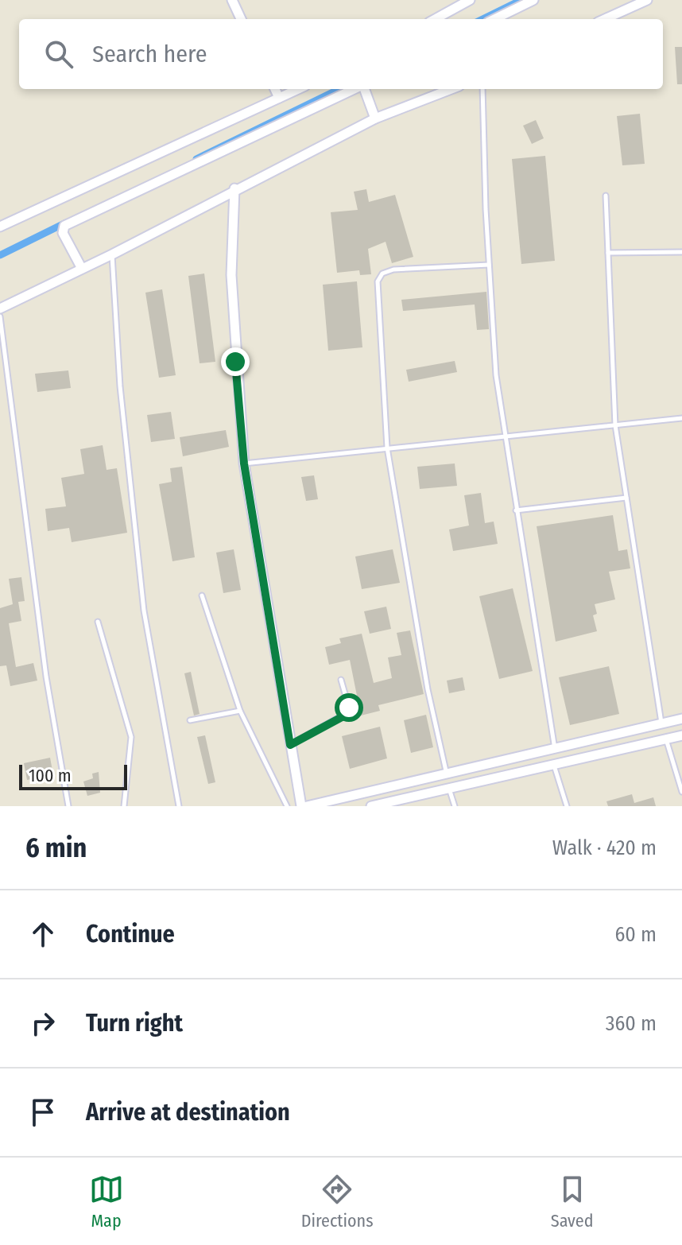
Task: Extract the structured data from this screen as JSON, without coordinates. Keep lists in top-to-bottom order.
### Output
{
  "scale_bar": "100 m",
  "page": {
    "search": "Search here",
    "scale": "100 m",
    "heading": ["6 min", "Walk · 420 m"],
    "list": [
      ["Continue", "60 m"],
      ["Turn right", "360 m"],
      "Arrive at destination"
    ],
    "nav": ["Map", "Directions", "Saved"]
  }
}
